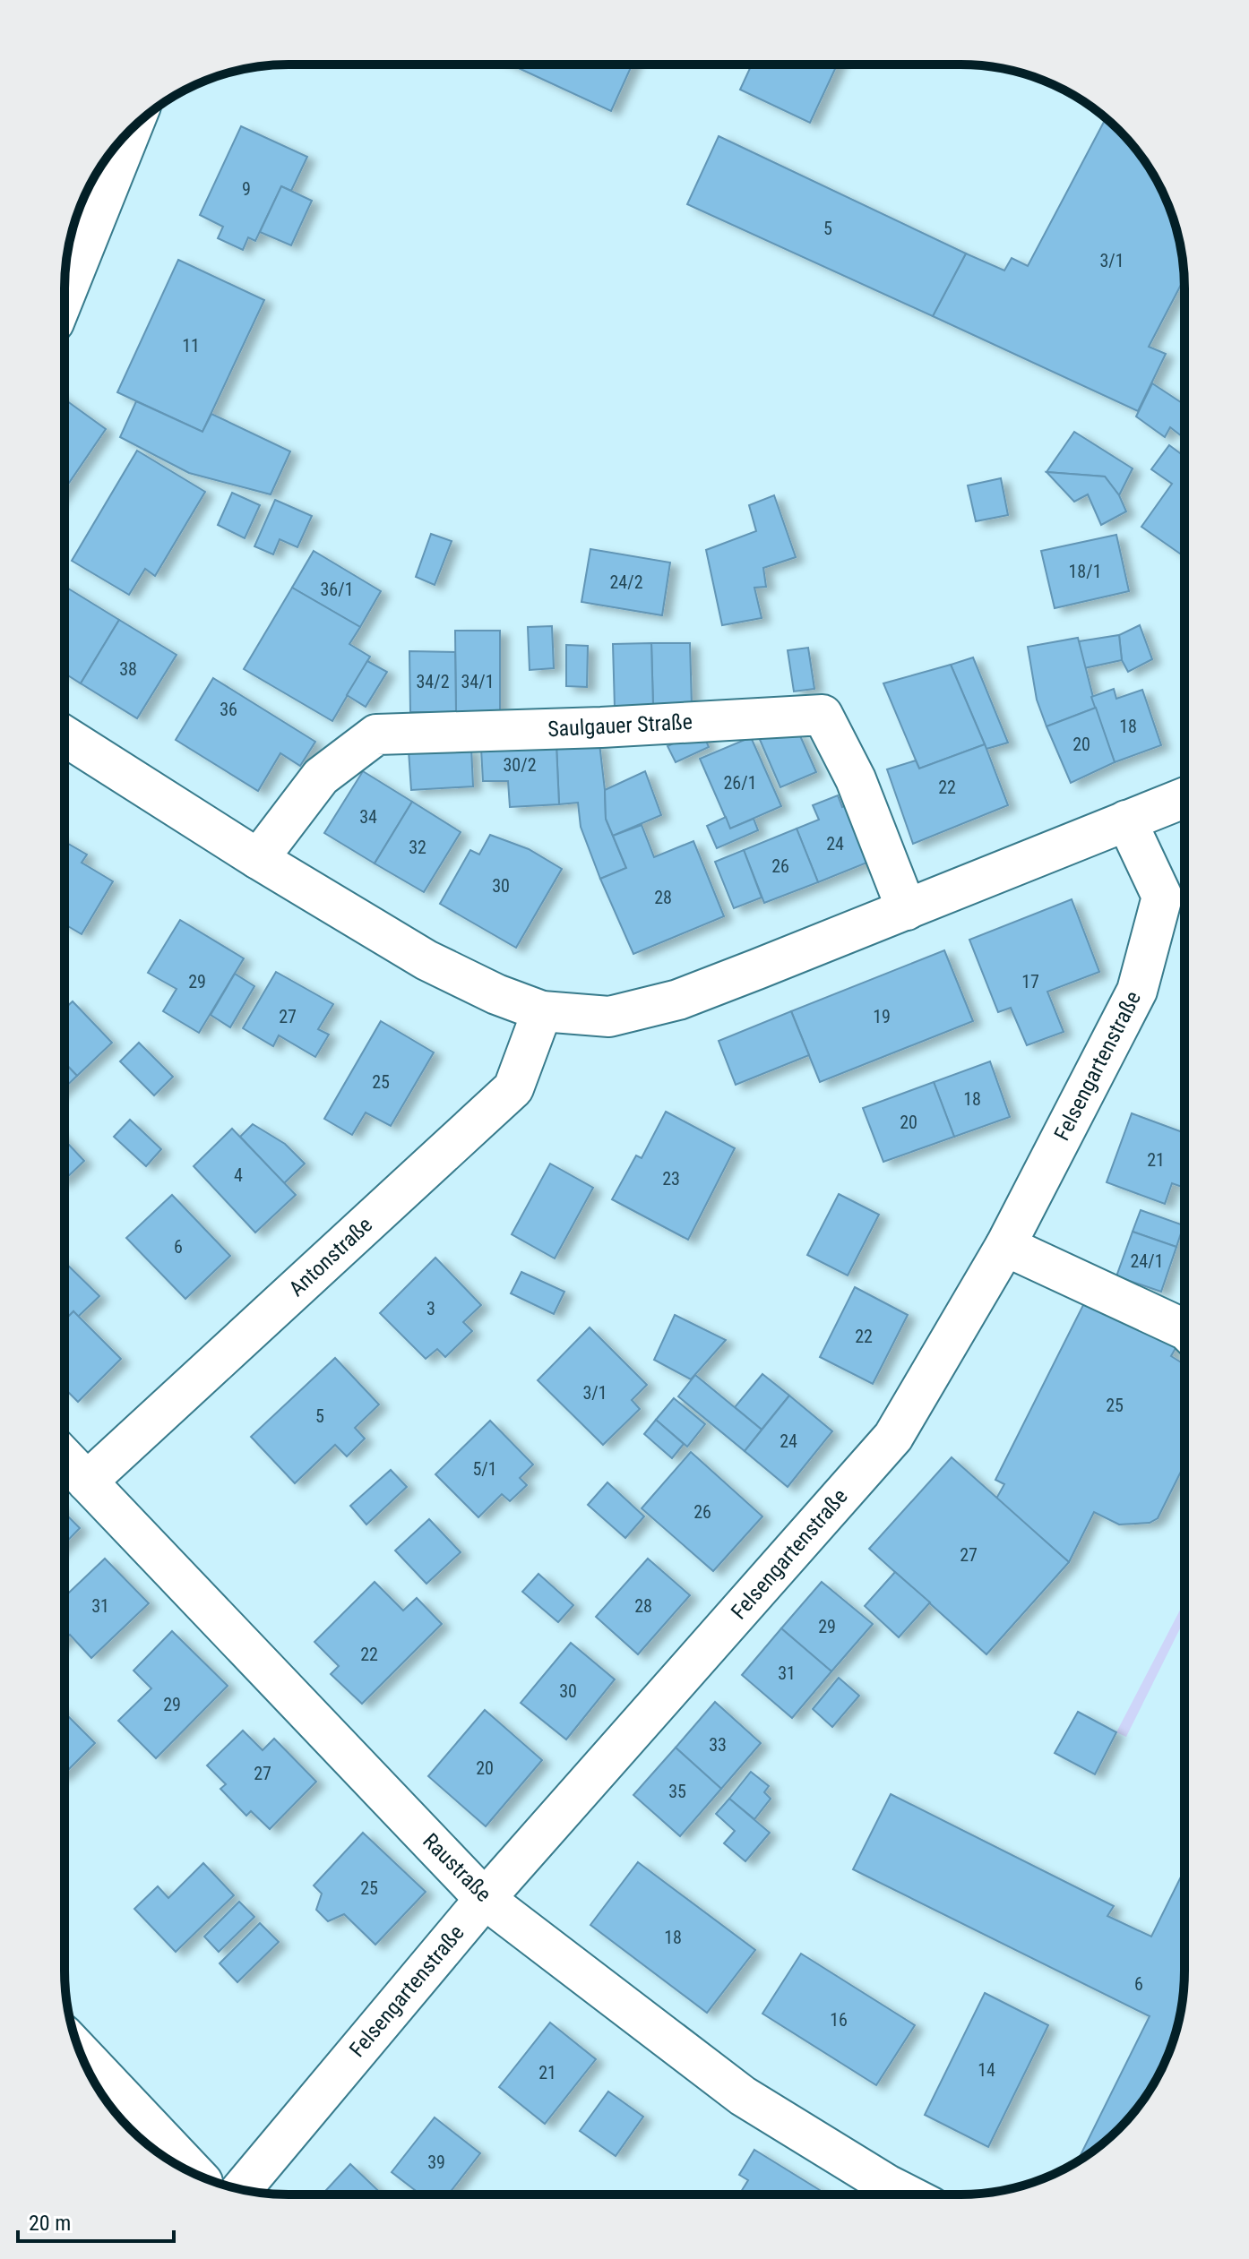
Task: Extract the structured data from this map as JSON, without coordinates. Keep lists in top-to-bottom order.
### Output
{
  "streets": {
    "street": [
      "Saulgauer Straße",
      "Felsengartenstraße",
      "Antonstraße",
      "Raustraße"
    ]
  },
  "crossings": [
    ["Felsengartenstraße", "Raustraße"],
    ["Antonstraße", "Raustraße"]
  ],
  "house_numbers": [
    "9",
    "5",
    "3/1",
    "11",
    "18/1",
    "24/2",
    "36/1",
    "38",
    "34/2",
    "34/1",
    "36",
    "18",
    "20",
    "30/2",
    "26/1",
    "22",
    "34",
    "24",
    "32",
    "26",
    "30",
    "28",
    "29",
    "17",
    "27",
    "19",
    "25",
    "18",
    "20",
    "21",
    "4",
    "23",
    "6",
    "24/1",
    "3",
    "22",
    "3/1",
    "25",
    "5",
    "24",
    "5/1",
    "26",
    "27",
    "31",
    "28",
    "29",
    "22",
    "31",
    "30",
    "29",
    "33",
    "20",
    "27",
    "35",
    "25",
    "18",
    "6",
    "16",
    "14",
    "21",
    "39"
  ],
  "scale_bar": "20 m"
}
